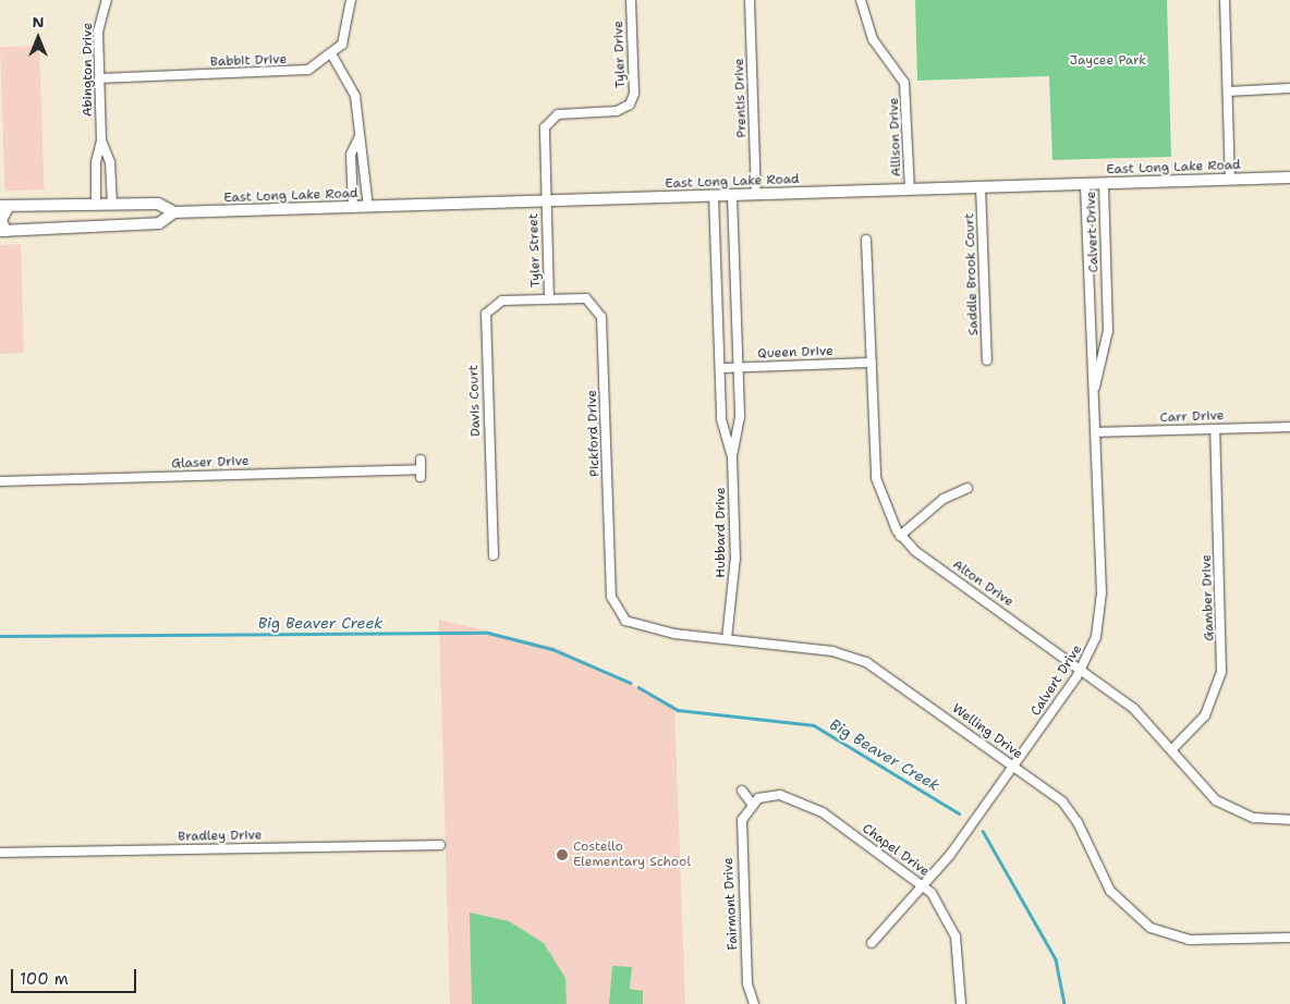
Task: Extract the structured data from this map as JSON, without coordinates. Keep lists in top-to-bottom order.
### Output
{
  "streets": {
    "main road": ["East Long Lake Road"],
    "street": [
      "Tyler Drive",
      "Babbit Drive",
      "Abington Drive",
      "Prentis Drive",
      "Allison Drive",
      "Calvert Drive",
      "Tyler Street",
      "Saddle Brook Court",
      "Queen Drive",
      "Davis Court",
      "Carr Drive",
      "Pickford Drive",
      "Glaser Drive",
      "Hubbard Drive",
      "Alton Drive",
      "Gamber Drive",
      "Welling Drive",
      "Bradley Drive",
      "Chapel Drive",
      "Fairmont Drive"
    ]
  },
  "crossings": [
    ["Tyler Drive", "East Long Lake Road"],
    ["Tyler Drive", "Tyler Street"],
    ["Babbit Drive", "Abington Drive"],
    ["Abington Drive", "East Long Lake Road"],
    ["Prentis Drive", "East Long Lake Road"],
    ["Allison Drive", "East Long Lake Road"],
    ["East Long Lake Road", "Calvert Drive"],
    ["East Long Lake Road", "Tyler Street"],
    ["East Long Lake Road", "Saddle Brook Court"],
    ["East Long Lake Road", "Hubbard Drive"],
    ["Calvert Drive", "Carr Drive"],
    ["Calvert Drive", "Alton Drive"],
    ["Calvert Drive", "Welling Drive"],
    ["Calvert Drive", "Chapel Drive"],
    ["Tyler Street", "Davis Court"],
    ["Tyler Street", "Pickford Drive"],
    ["Queen Drive", "Hubbard Drive"],
    ["Queen Drive", "Alton Drive"],
    ["Davis Court", "Pickford Drive"],
    ["Carr Drive", "Gamber Drive"],
    ["Pickford Drive", "Welling Drive"],
    ["Hubbard Drive", "Welling Drive"],
    ["Alton Drive", "Gamber Drive"],
    ["Chapel Drive", "Fairmont Drive"]
  ],
  "water": ["Big Beaver Creek"],
  "parks": ["Jaycee Park"],
  "places": ["Costello Elementary School"],
  "scale_bar": "100 m",
  "north": "top"
}
